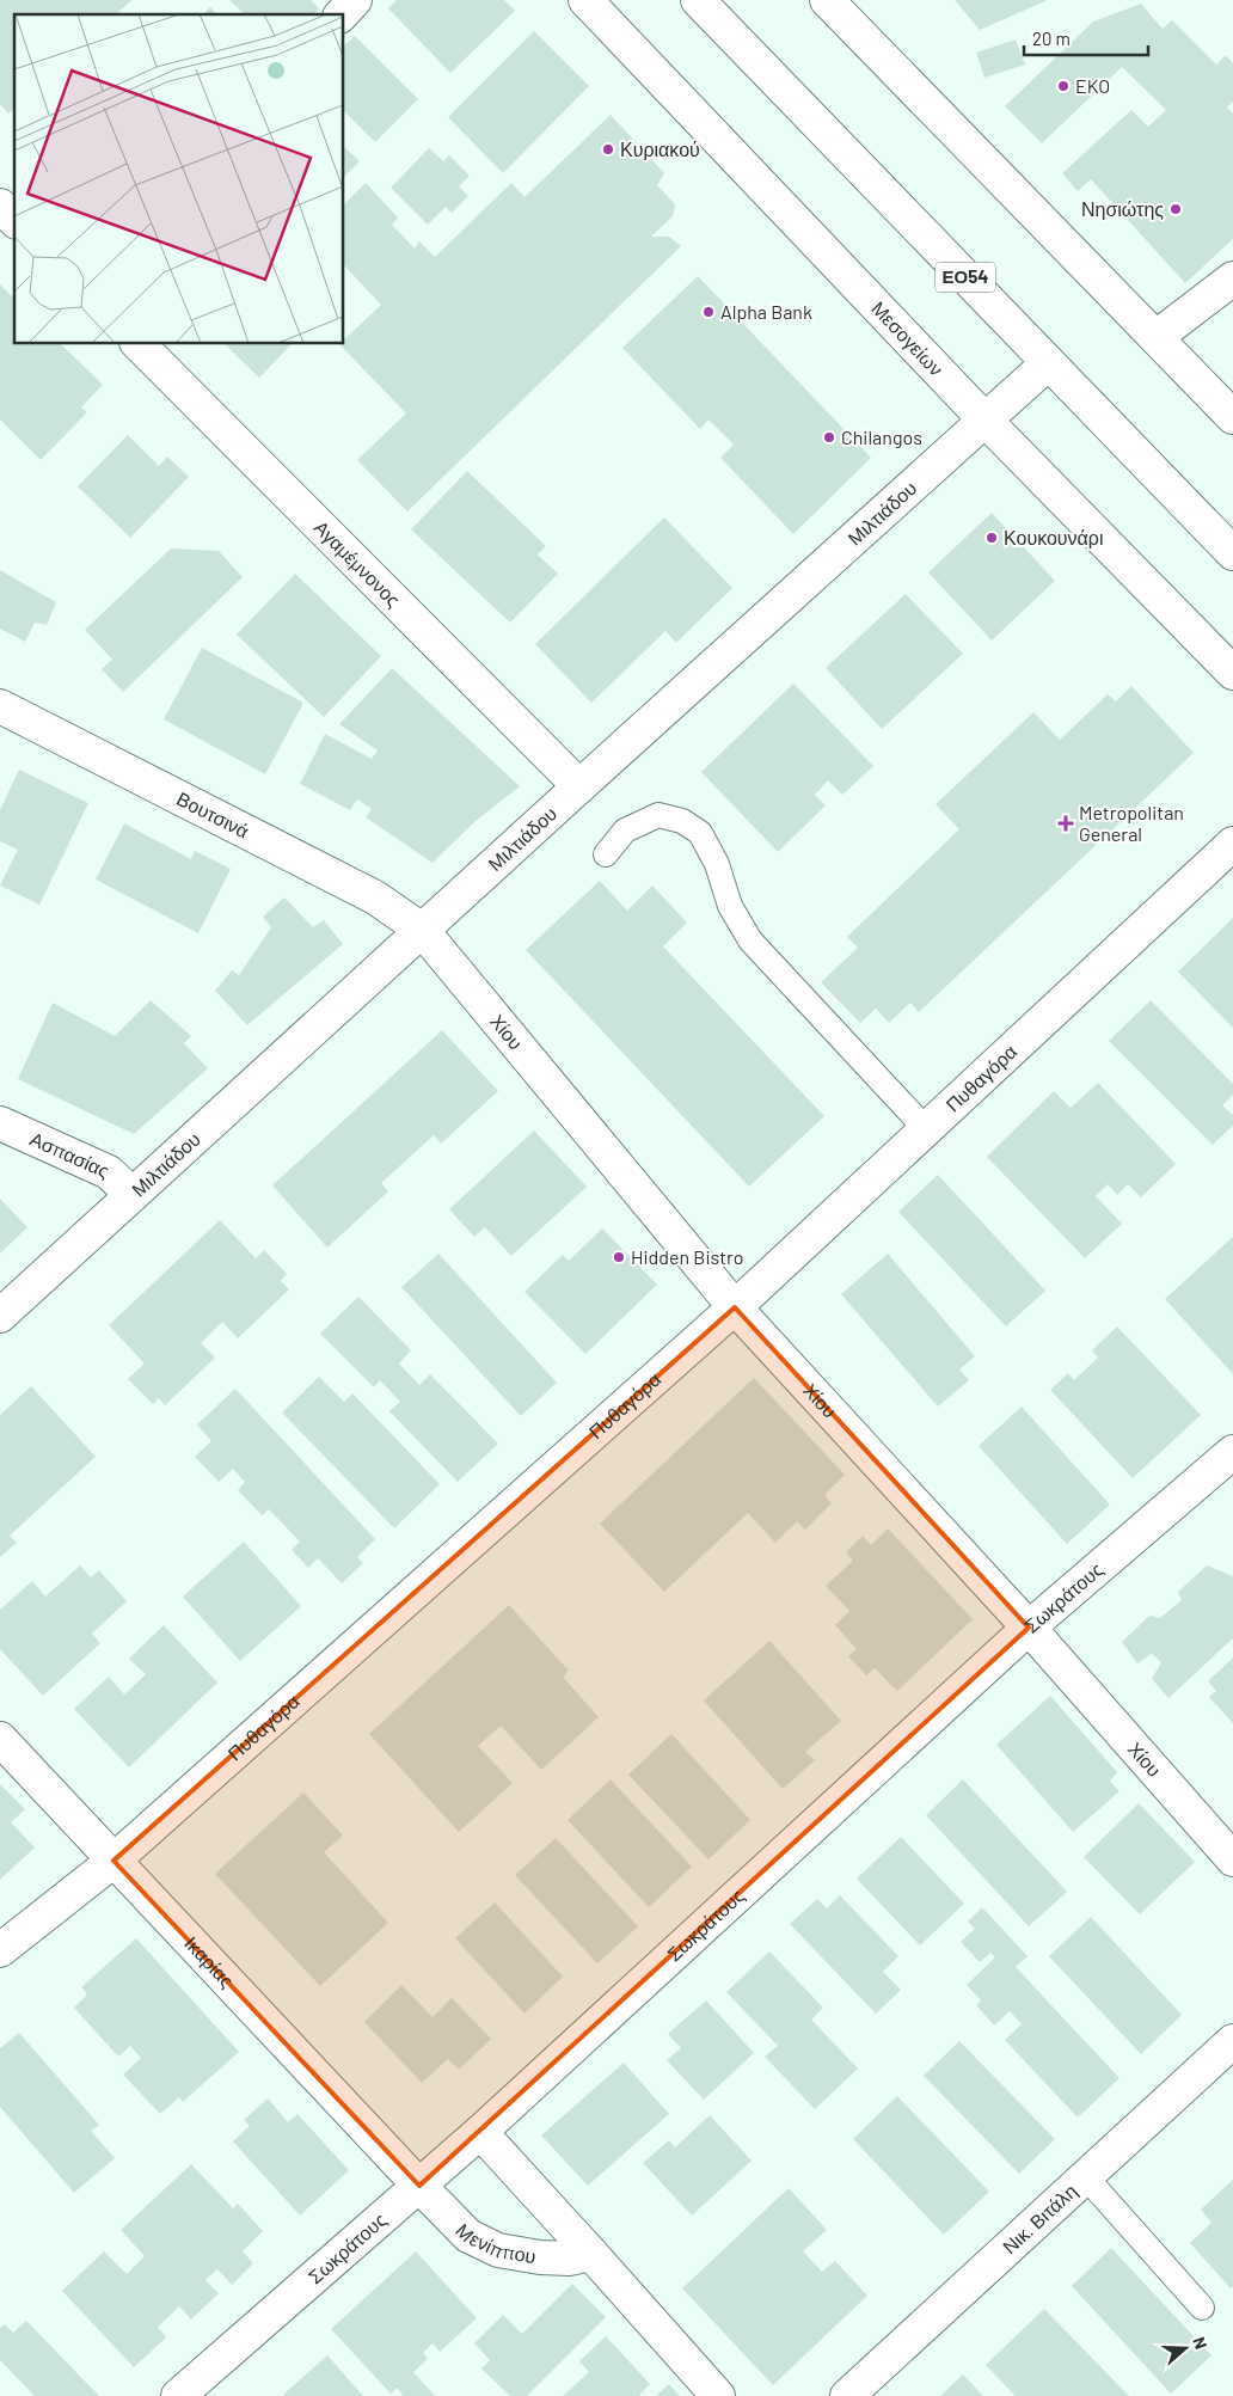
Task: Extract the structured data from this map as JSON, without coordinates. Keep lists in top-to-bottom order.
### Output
{
  "streets": {
    "street": [
      "ΕΟ54",
      "Μεσογείων",
      "Μιλτιάδου",
      "Αγαμέμνονος",
      "Βουτσινά",
      "Χίου",
      "Πυθαγόρα",
      "Ασπασίας",
      "Σωκράτους",
      "Ικαρίας",
      "Νικ. Βιτάλη",
      "Μενίππου"
    ]
  },
  "crossings": [
    ["ΕΟ54", "Μιλτιάδου"],
    ["Μεσογείων", "Μιλτιάδου"],
    ["Μιλτιάδου", "Αγαμέμνονος"],
    ["Μιλτιάδου", "Βουτσινά"],
    ["Μιλτιάδου", "Χίου"],
    ["Μιλτιάδου", "Ασπασίας"],
    ["Βουτσινά", "Χίου"],
    ["Χίου", "Πυθαγόρα"],
    ["Χίου", "Σωκράτους"],
    ["Πυθαγόρα", "Ικαρίας"],
    ["Σωκράτους", "Ικαρίας"],
    ["Σωκράτους", "Μενίππου"],
    ["Ικαρίας", "Μενίππου"]
  ],
  "places": {
    "other": [
      "EKO",
      "Κυριακού",
      "Νησιώτης",
      "Alpha Bank",
      "Chilangos",
      "Κουκουνάρι",
      "Hidden Bistro"
    ],
    "health": ["Metropolitan General"]
  },
  "scale_bar": "20 m",
  "north": "right"
}
